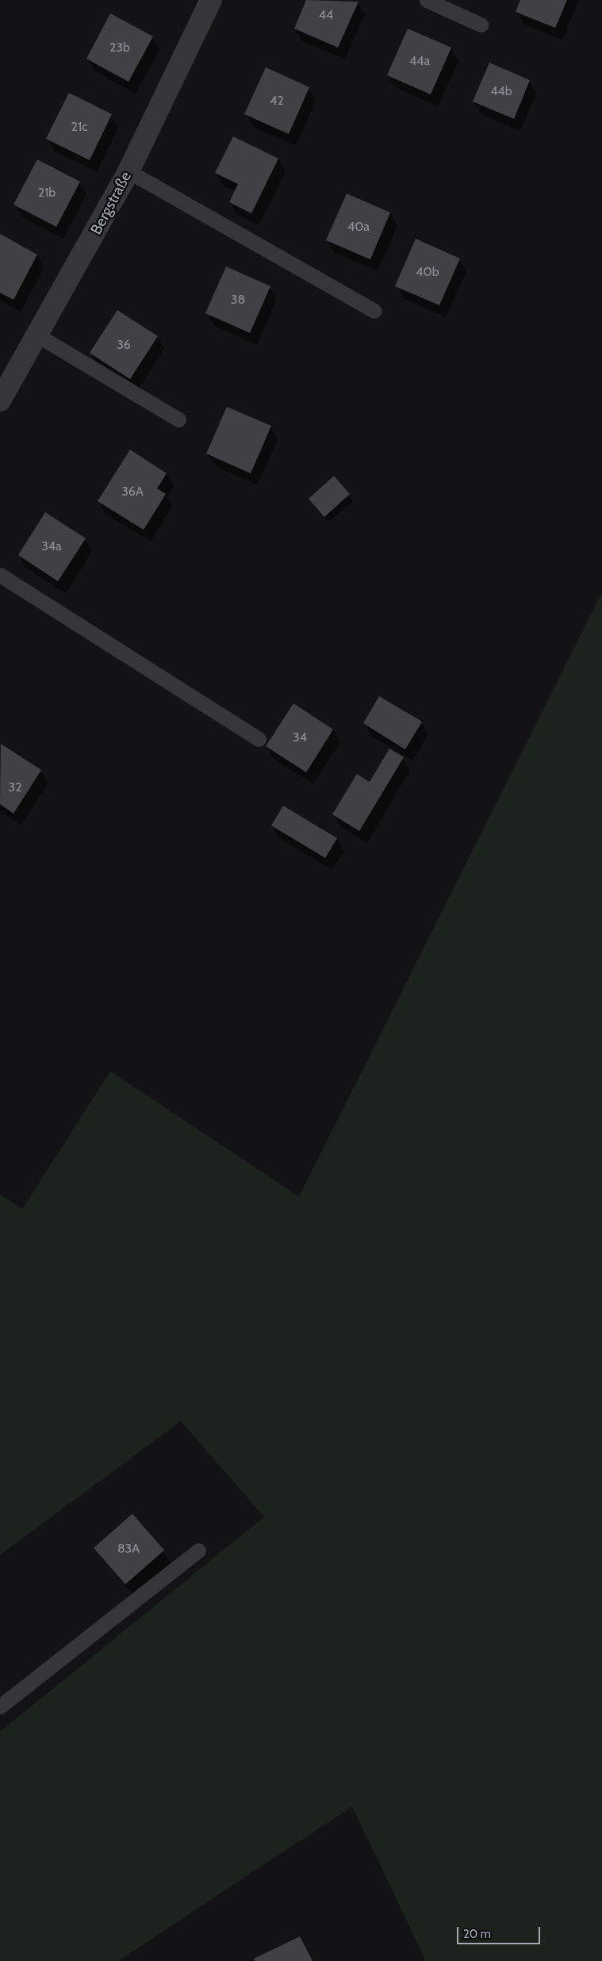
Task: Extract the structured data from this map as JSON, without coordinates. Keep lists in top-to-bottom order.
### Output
{
  "streets": {
    "street": ["Bergstraße"]
  },
  "house_numbers": [
    "44",
    "23b",
    "44a",
    "44b",
    "42",
    "21c",
    "21b",
    "40a",
    "40b",
    "38",
    "36",
    "36A",
    "34a",
    "34",
    "32",
    "83A"
  ],
  "scale_bar": "20 m"
}
